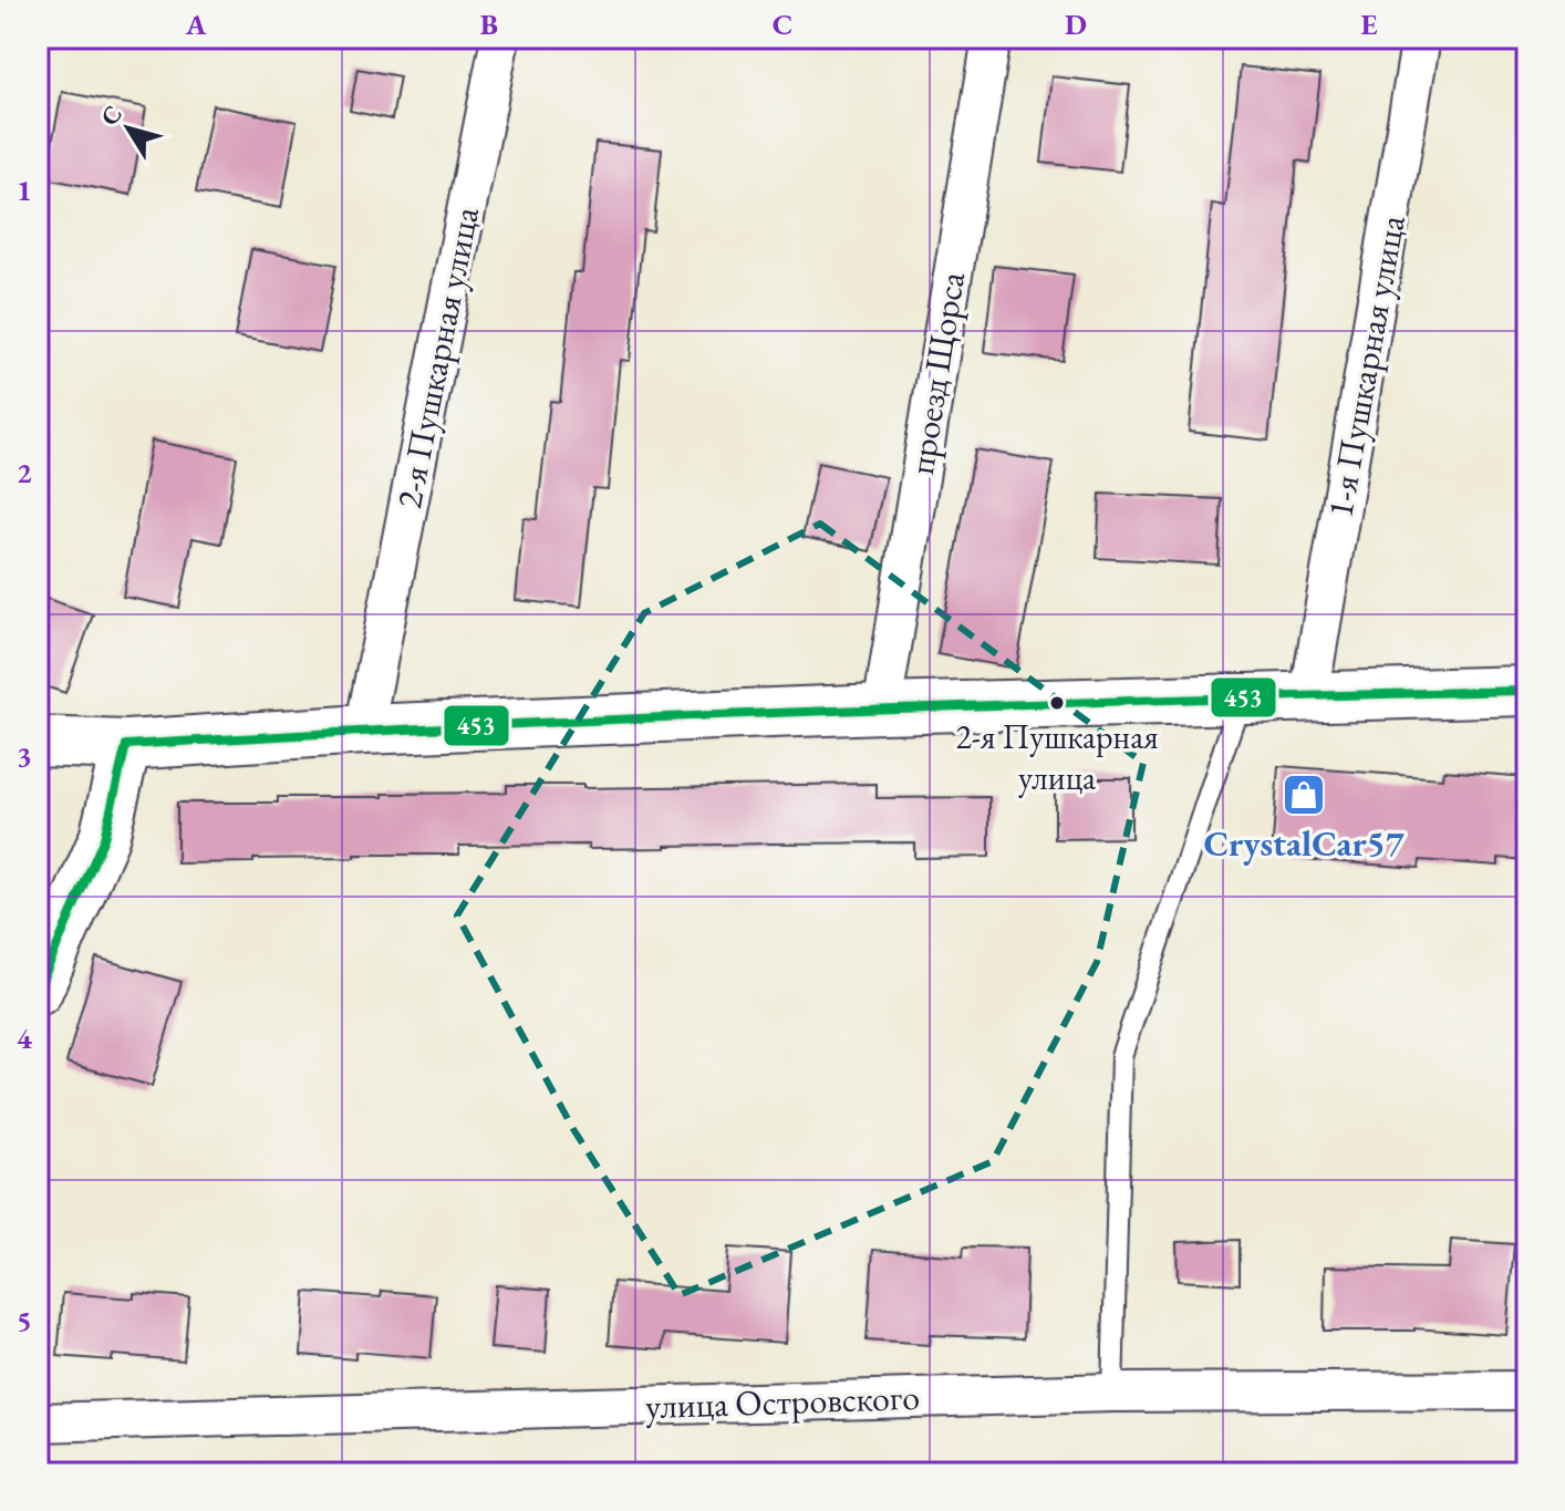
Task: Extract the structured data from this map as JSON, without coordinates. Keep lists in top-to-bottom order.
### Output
{
  "streets": {
    "street": [
      "2-я Пушкарная улица",
      "1-я Пушкарная улица",
      "проезд Щорса",
      "улица Островского"
    ]
  },
  "places": {
    "other": ["2-я Пушкарная улица"],
    "shop": ["CrystalCar57"]
  },
  "lines": ["transit line 453"],
  "north": "top left",
  "grid": {
    "columns": [
      "A",
      "B",
      "C",
      "D",
      "E"
    ],
    "rows": [
      "1",
      "2",
      "3",
      "4",
      "5"
    ]
  }
}
